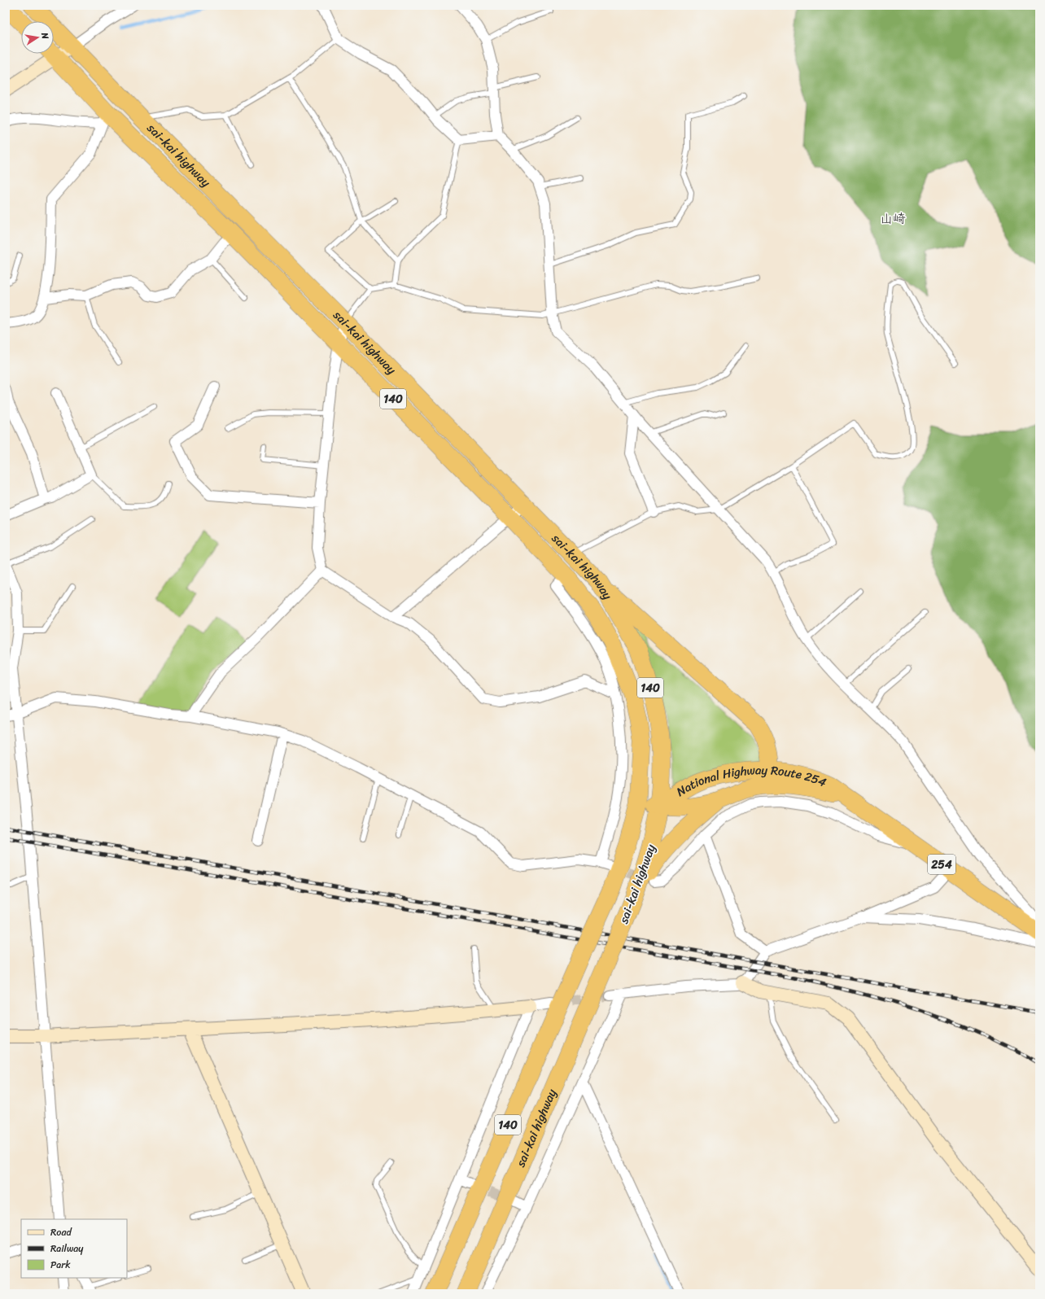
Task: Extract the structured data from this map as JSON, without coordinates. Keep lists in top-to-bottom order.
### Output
{
  "streets": {
    "highway": [
      "sai-kai highway",
      "140",
      "National Highway Route 254",
      "254"
    ]
  },
  "crossings": [
    ["sai-kai highway", "National Highway Route 254"]
  ],
  "districts": ["山崎"],
  "legend": ["Road", "Railway", "Park"],
  "north": "right"
}
